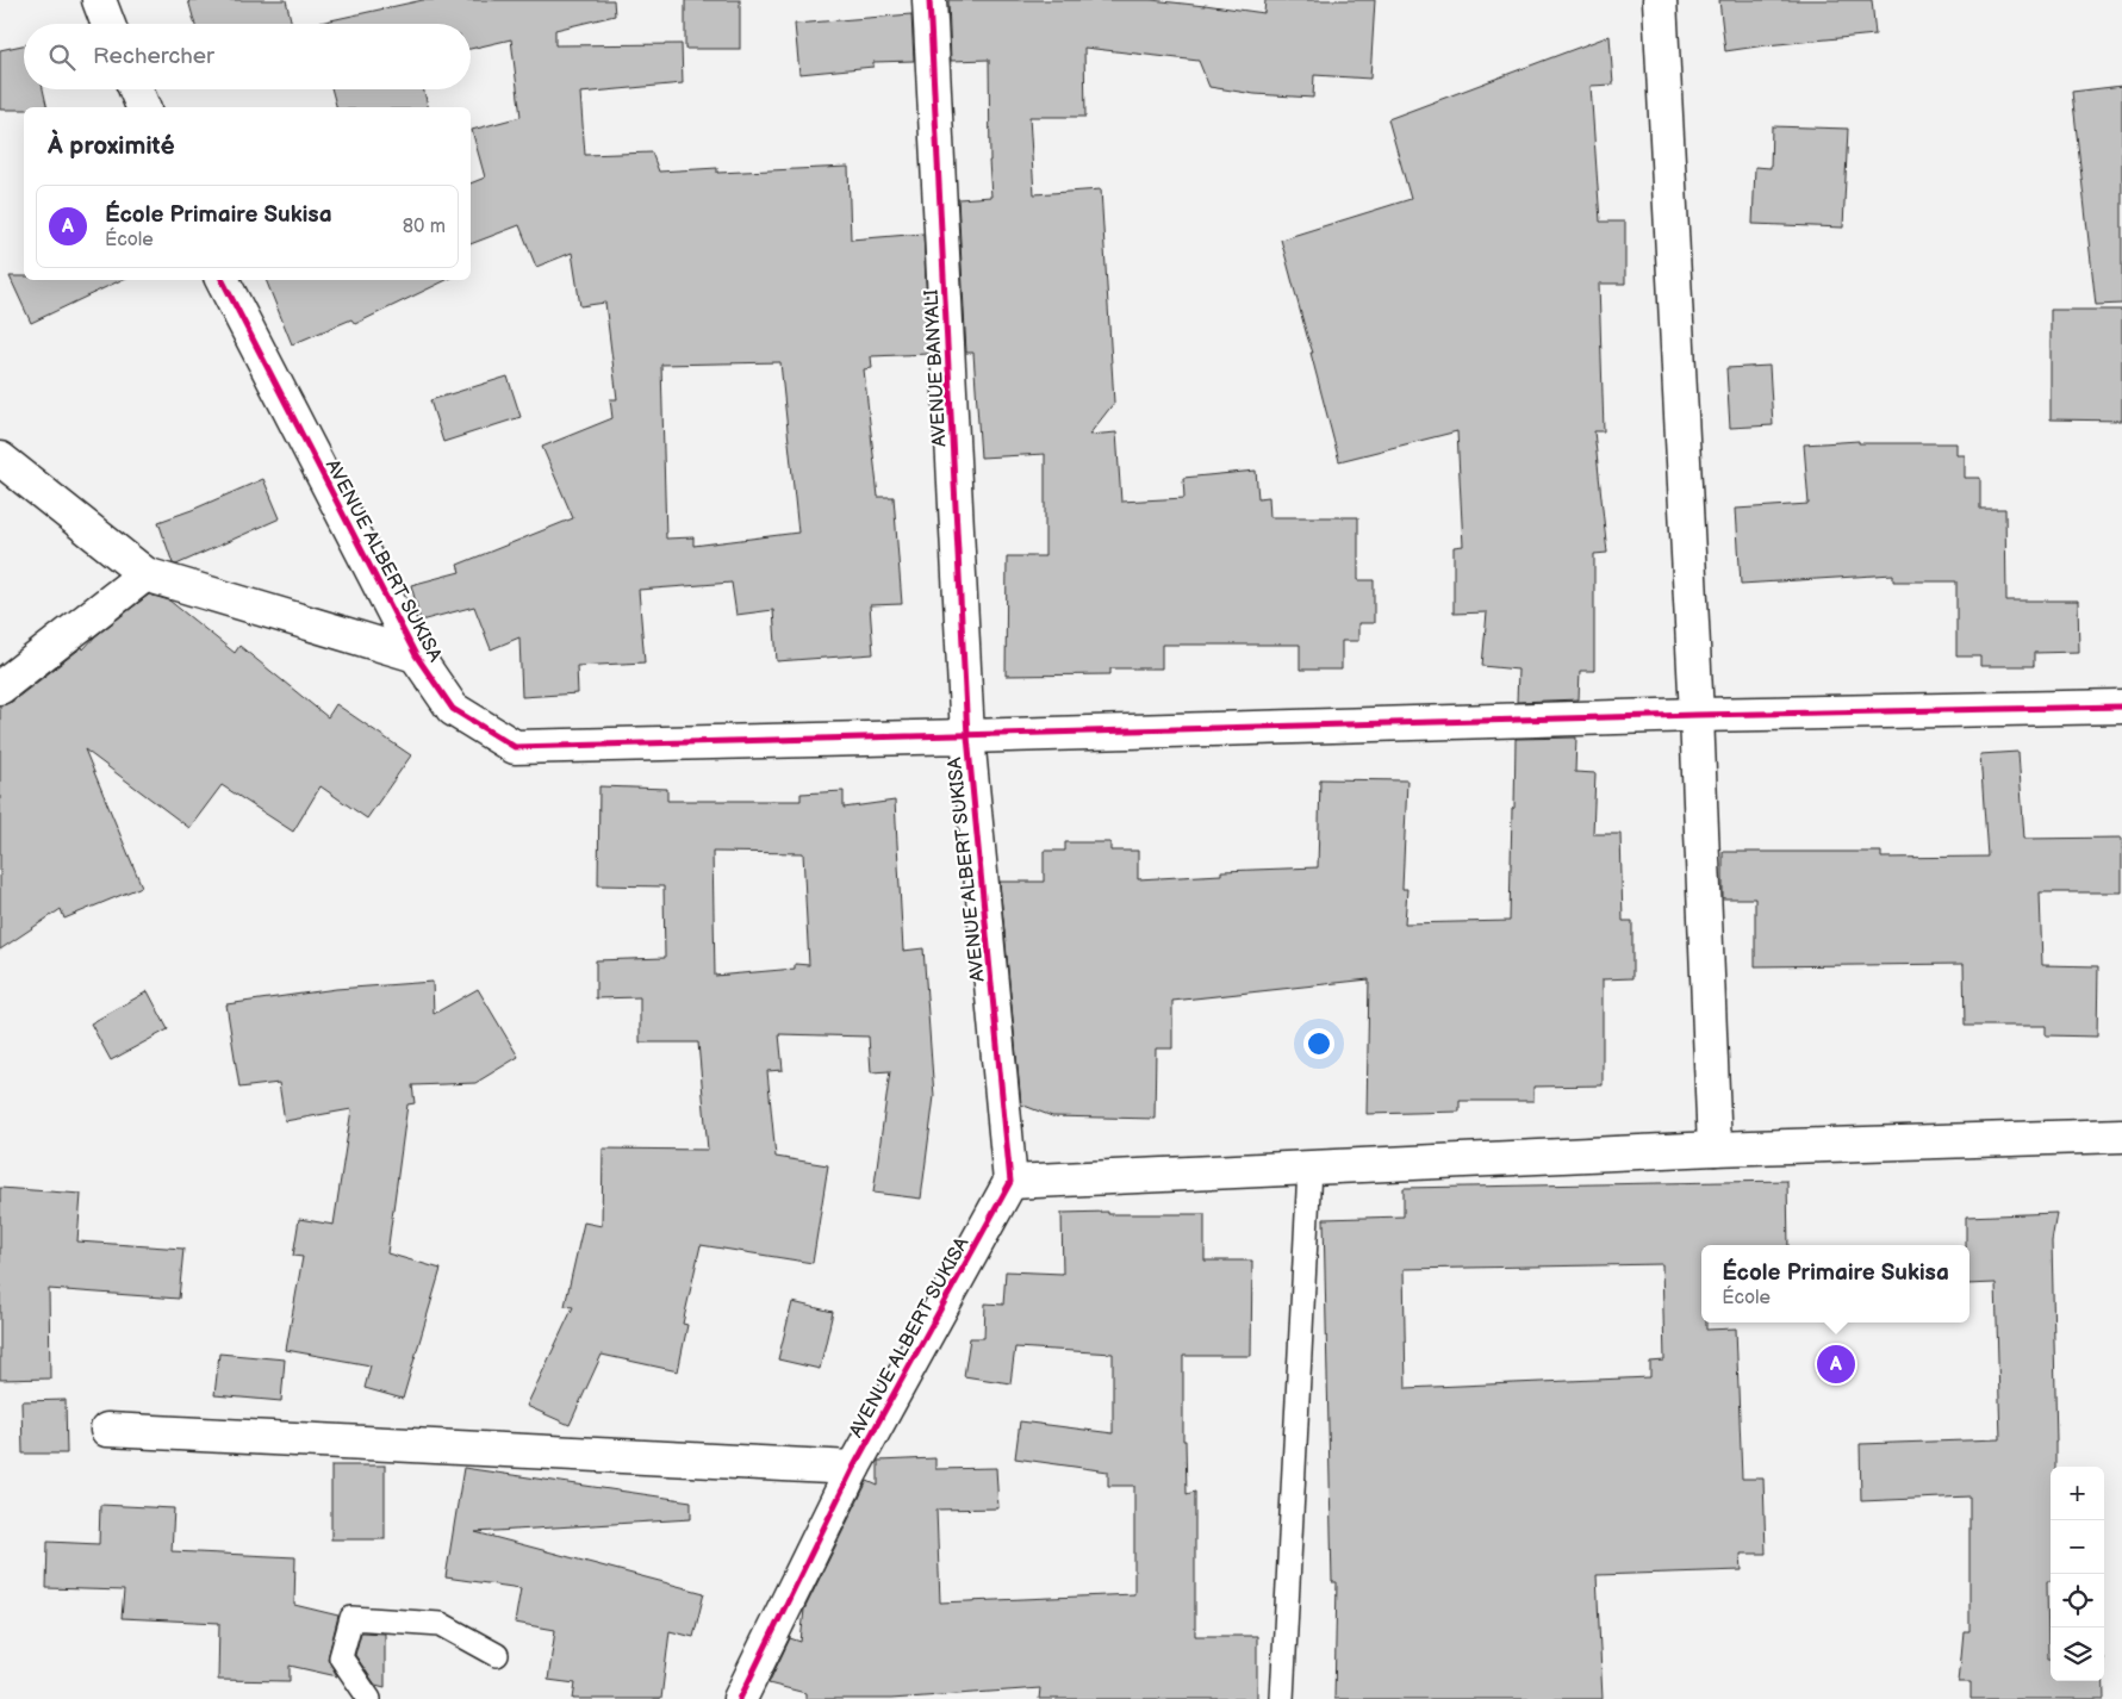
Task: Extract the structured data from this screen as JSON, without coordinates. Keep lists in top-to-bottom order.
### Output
{
  "streets": {
    "street": ["AVENUE BANYALI", "AVENUE ALBERT SUKISA"]
  },
  "crossings": [
    ["AVENUE BANYALI", "AVENUE ALBERT SUKISA"]
  ],
  "page": {
    "search": "Rechercher",
    "heading": "À proximité",
    "list": [
      {
        "mark": "A",
        "name": "École Primaire Sukisa",
        "note": "École",
        "value": "80 m"
      }
    ],
    "popup": ["École Primaire Sukisa", "École"],
    "pins": "A",
    "map_buttons": ["+", "−"]
  }
}
